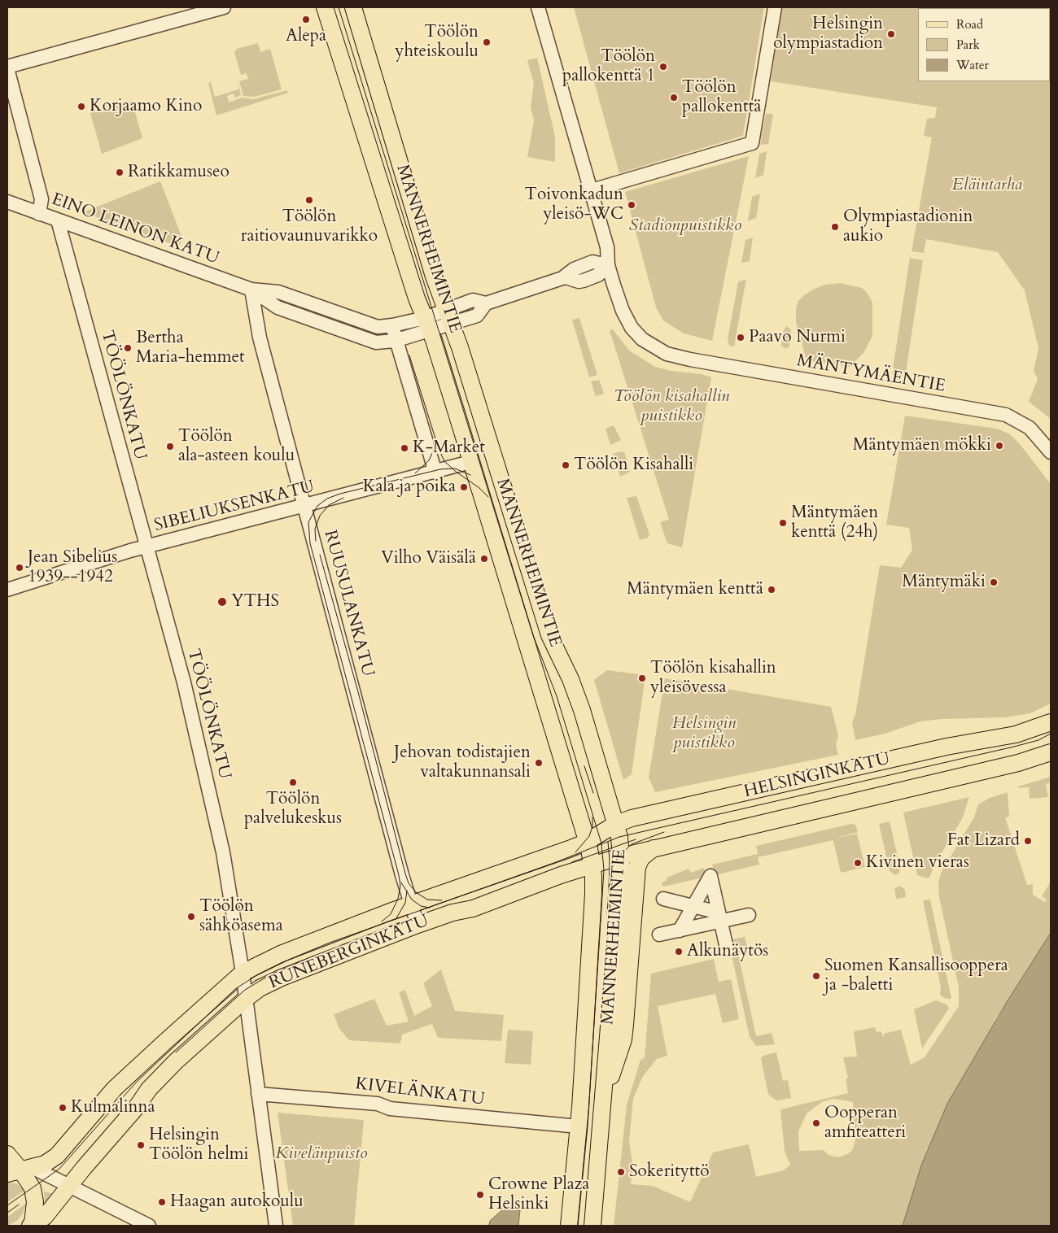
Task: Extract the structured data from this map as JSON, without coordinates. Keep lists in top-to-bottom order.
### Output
{
  "streets": {
    "main road": ["MANNERHEIMINTIE", "HELSINGINKATU", "RUNEBERGINKATU"],
    "street": [
      "EINO LEINON KATU",
      "MÄNTYMÄENTIE",
      "TÖÖLÖNKATU",
      "SIBELIUKSENKATU",
      "RUUSULANKATU",
      "KIVELÄNKATU"
    ]
  },
  "crossings": [
    ["EINO LEINON KATU", "MANNERHEIMINTIE"],
    ["EINO LEINON KATU", "TÖÖLÖNKATU"],
    ["EINO LEINON KATU", "RUUSULANKATU"],
    ["MANNERHEIMINTIE", "SIBELIUKSENKATU"],
    ["MANNERHEIMINTIE", "HELSINGINKATU"],
    ["MANNERHEIMINTIE", "RUNEBERGINKATU"],
    ["MANNERHEIMINTIE", "KIVELÄNKATU"],
    ["TÖÖLÖNKATU", "SIBELIUKSENKATU"],
    ["TÖÖLÖNKATU", "RUNEBERGINKATU"],
    ["TÖÖLÖNKATU", "KIVELÄNKATU"],
    ["SIBELIUKSENKATU", "RUUSULANKATU"],
    ["RUUSULANKATU", "RUNEBERGINKATU"],
    ["HELSINGINKATU", "RUNEBERGINKATU"]
  ],
  "parks": [
    "Eläintarha",
    "Stadionpuistikko",
    "Töölön kisahallin puistikko",
    "Helsingin puistikko",
    "Kivelänpuisto"
  ],
  "places": [
    "Alepa",
    "Helsingin olympiastadion",
    "Töölön yhteiskoulu",
    "Töölön pallokenttä 1",
    "Töölön pallokenttä",
    "Korjaamo Kino",
    "Ratikkamuseo",
    "Töölön raitiovaunuvarikko",
    "Toivonkadun yleisö-WC",
    "Olympiastadionin aukio",
    "Paavo Nurmi",
    "Bertha Maria-hemmet",
    "Mäntymäen mökki",
    "Töölön ala-asteen koulu",
    "K-Market",
    "Töölön Kisahalli",
    "Kala ja poika",
    "Mäntymäen kenttä (24h)",
    "Vilho Väisälä",
    "Jean Sibelius 1939--1942",
    "Mäntymäki",
    "Mäntymäen kenttä",
    "YTHS",
    "Töölön kisahallin yleisövessa",
    "Jehovan todistajien valtakunnansali",
    "Töölön palvelukeskus",
    "Fat Lizard",
    "Kivinen vieras",
    "Töölön sähköasema",
    "Alkunäytös",
    "Suomen Kansallisooppera ja -baletti",
    "Kulmalinna",
    "Oopperan amfiteatteri",
    "Helsingin Töölön helmi",
    "Sokerityttö",
    "Crowne Plaza Helsinki",
    "Haagan autokoulu"
  ],
  "legend": ["Road", "Park", "Water"]
}
